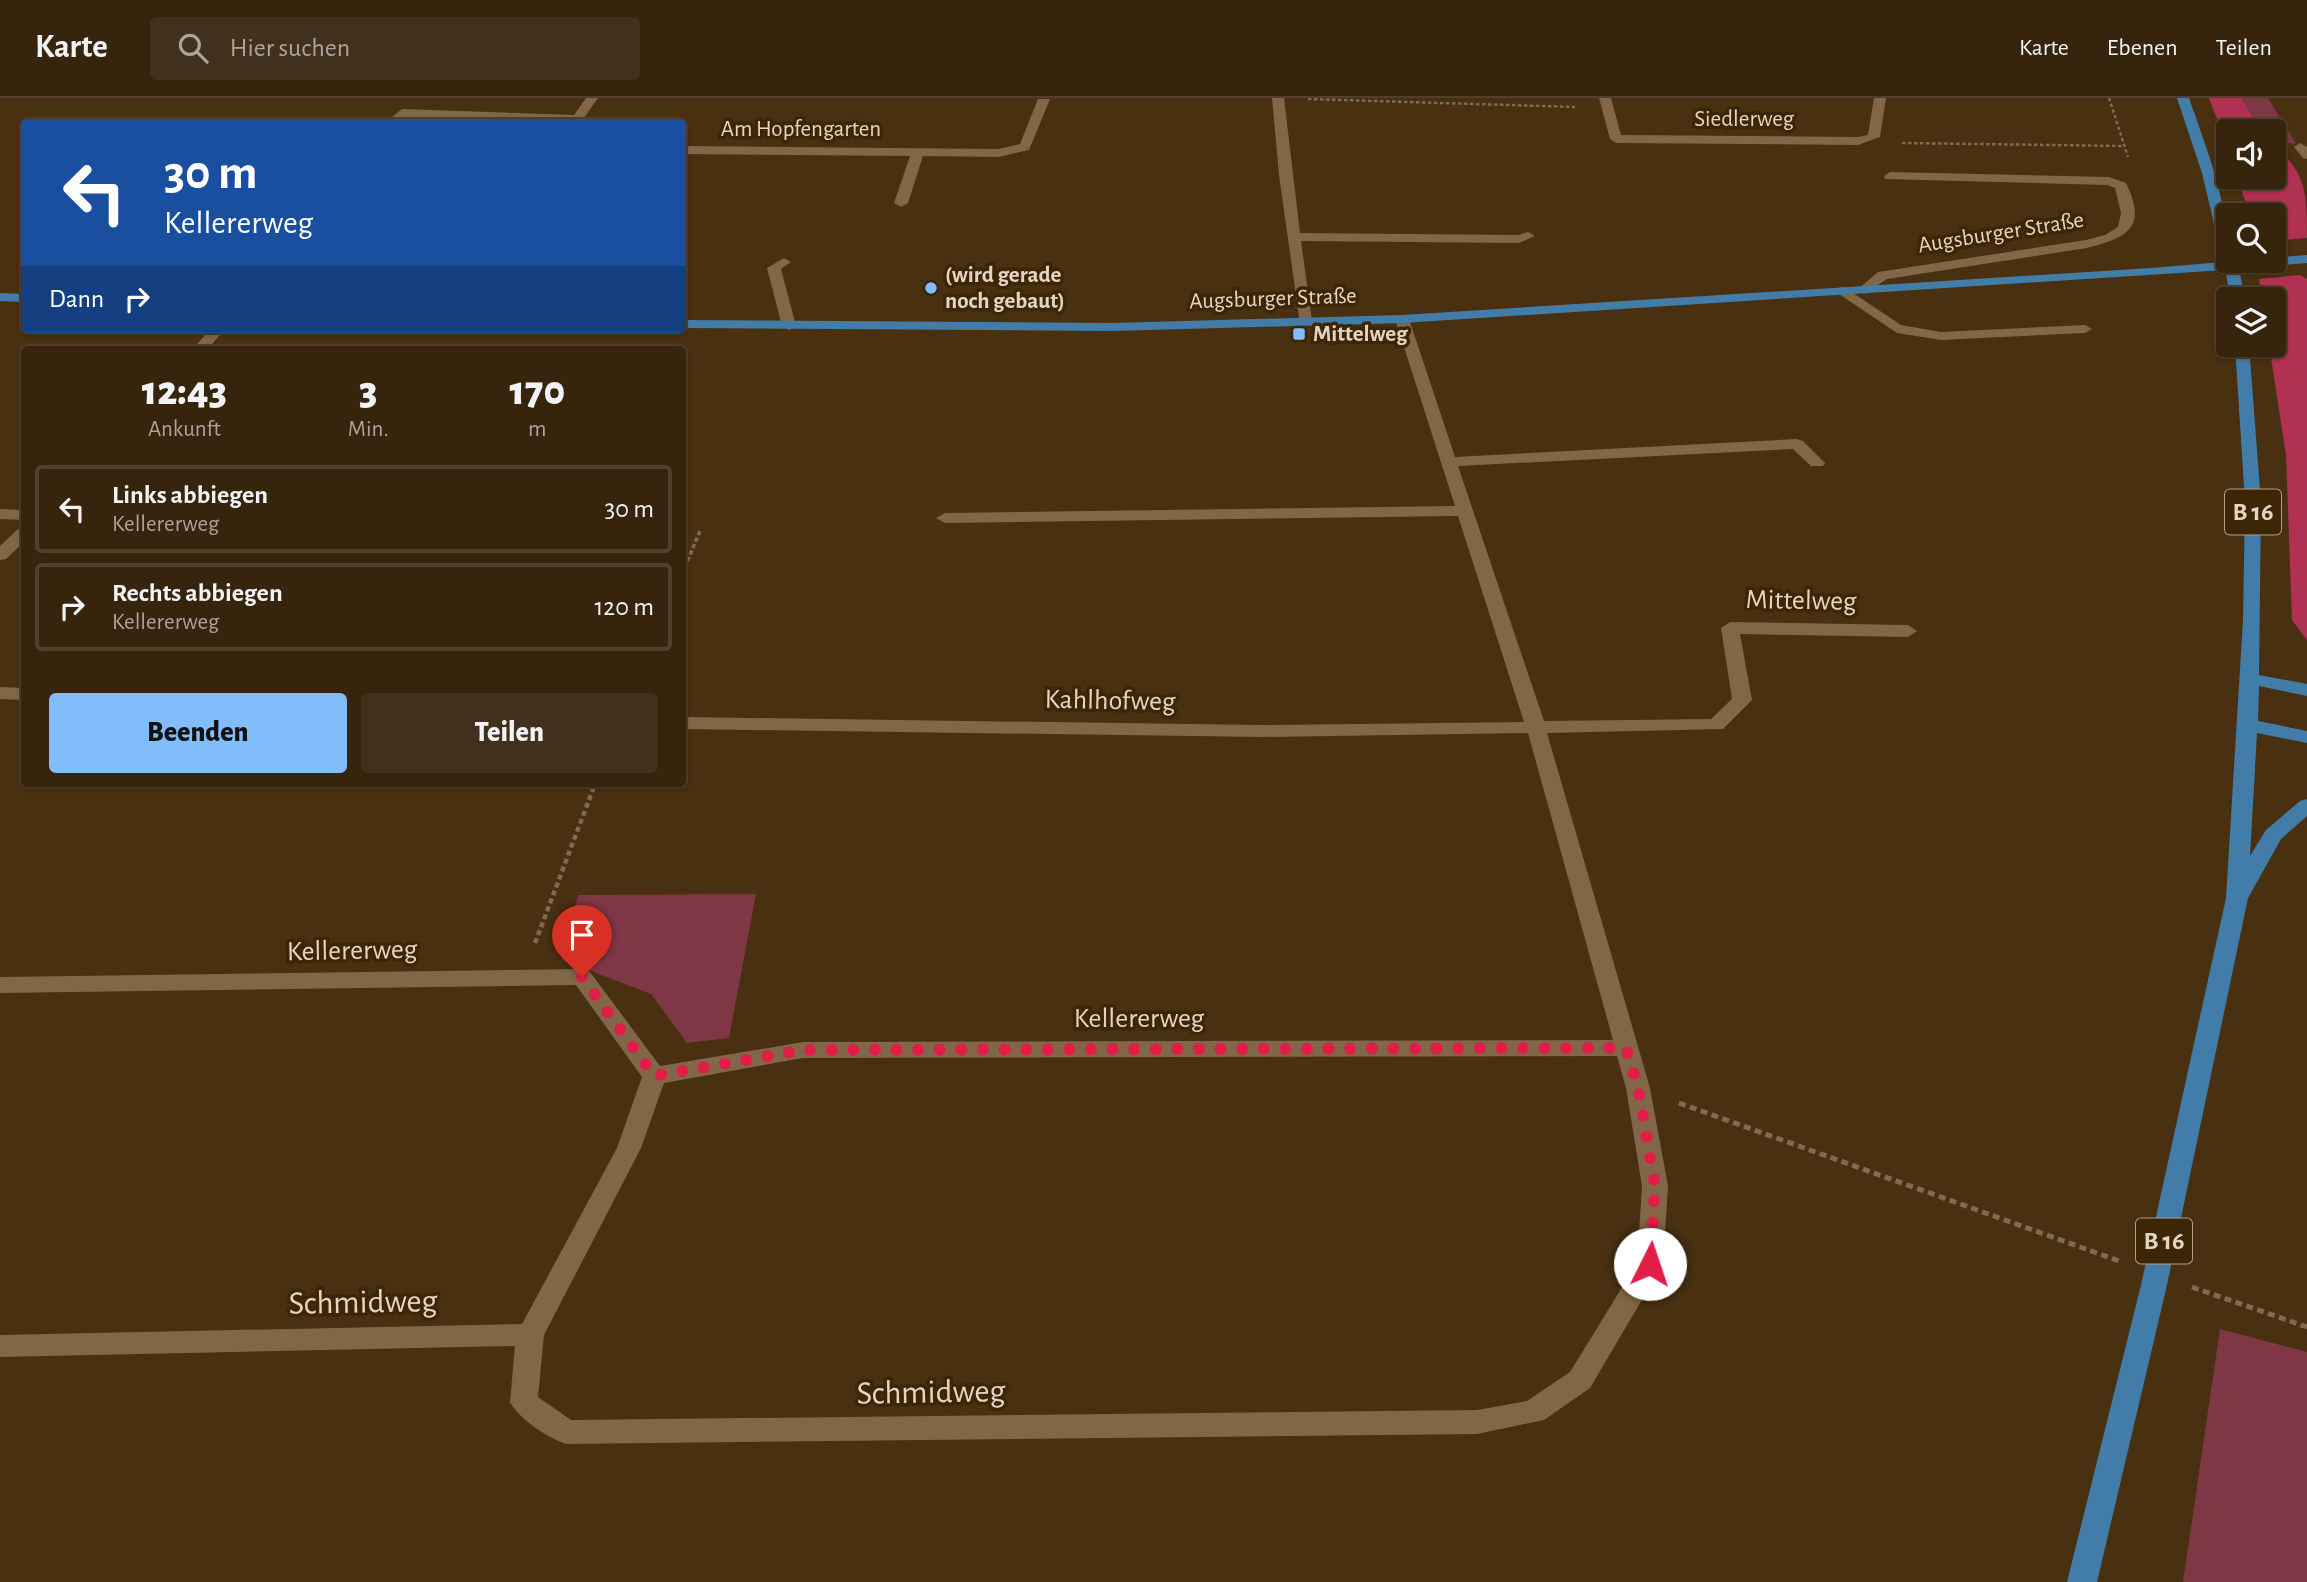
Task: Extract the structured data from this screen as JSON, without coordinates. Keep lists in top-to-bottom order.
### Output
{
  "streets": {
    "main road": ["Augsburger Straße", "B 16"],
    "street": [
      "Siedlerweg",
      "Am Hopfengarten",
      "Mittelweg",
      "Kahlhofweg",
      "Kellererweg",
      "Schmidweg"
    ]
  },
  "crossings": [
    ["Mittelweg", "Kahlhofweg"],
    ["Kellererweg", "Schmidweg"]
  ],
  "places": {
    "other": ["(wird gerade noch gebaut)"],
    "transit": ["Mittelweg"]
  },
  "page": {
    "header": "Karte",
    "search": "Hier suchen",
    "nav": ["Karte", "Ebenen", "Teilen"],
    "turn": ["30 m", "Kellererweg"],
    "then": "Dann",
    "eta": [
      "12:43",
      "Ankunft",
      "3",
      "Min.",
      "170",
      "m"
    ],
    "list": [
      {
        "name": "Links abbiegen",
        "note": "Kellererweg",
        "value": "30 m"
      },
      {
        "name": "Rechts abbiegen",
        "note": "Kellererweg",
        "value": "120 m"
      }
    ],
    "buttons": ["Beenden", "Teilen"]
  }
}
